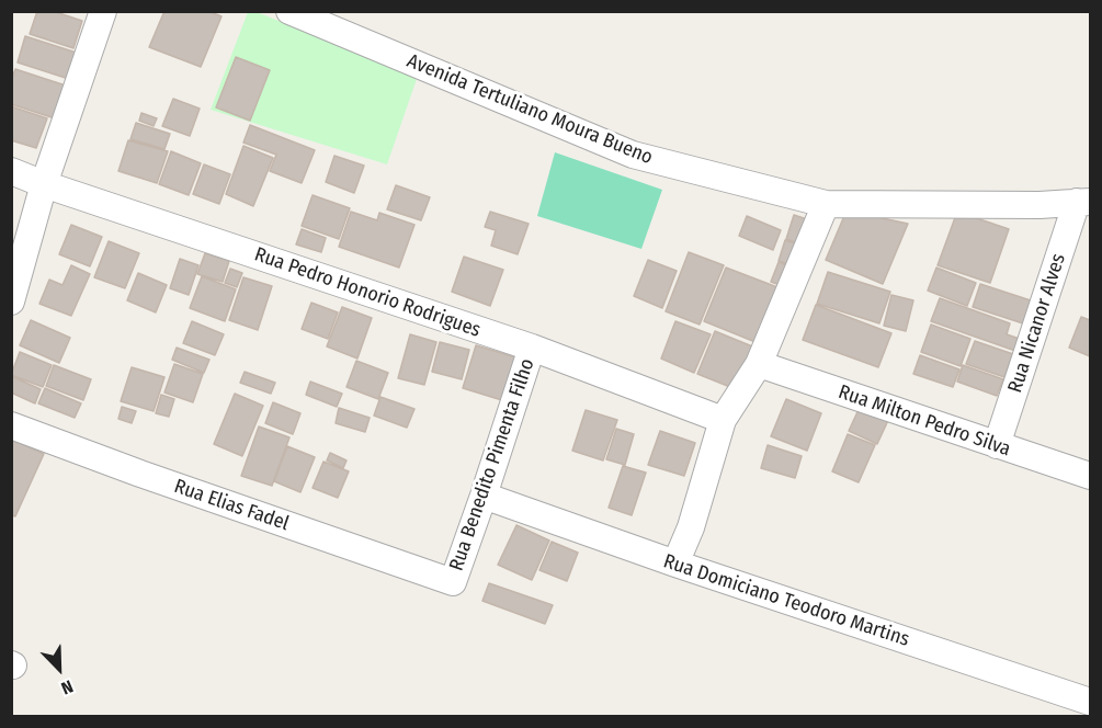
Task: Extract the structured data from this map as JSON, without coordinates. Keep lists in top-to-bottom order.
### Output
{
  "streets": {
    "street": [
      "Avenida Tertuliano Moura Bueno",
      "Rua Pedro Honorio Rodrigues",
      "Rua Nicanor Alves",
      "Rua Milton Pedro Silva",
      "Rua Benedito Pimenta Filho",
      "Rua Elias Fadel",
      "Rua Domiciano Teodoro Martins"
    ]
  },
  "crossings": [
    ["Avenida Tertuliano Moura Bueno", "Rua Nicanor Alves"],
    ["Rua Pedro Honorio Rodrigues", "Rua Benedito Pimenta Filho"],
    ["Rua Nicanor Alves", "Rua Milton Pedro Silva"],
    ["Rua Benedito Pimenta Filho", "Rua Elias Fadel"],
    ["Rua Benedito Pimenta Filho", "Rua Domiciano Teodoro Martins"]
  ],
  "north": "bottom right"
}
